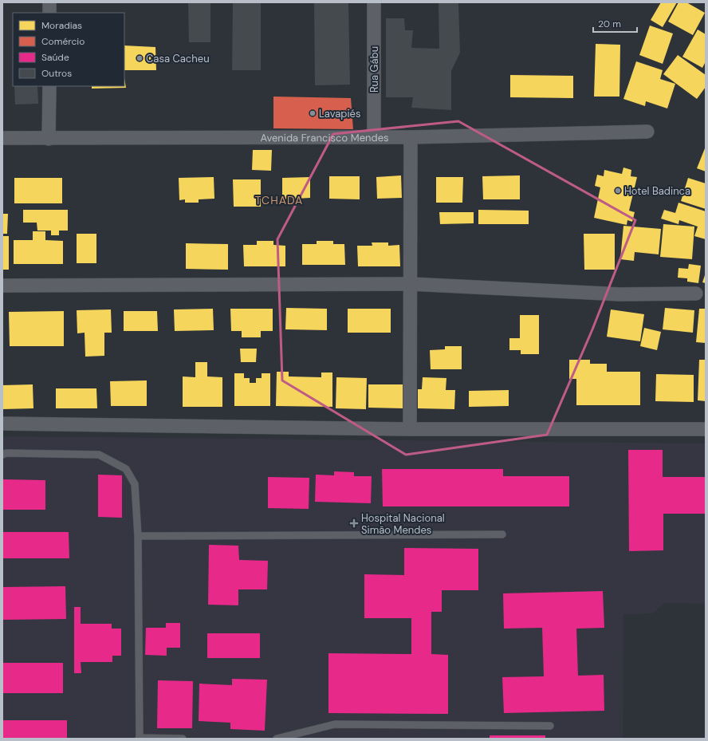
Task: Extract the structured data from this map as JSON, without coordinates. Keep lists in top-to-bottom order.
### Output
{
  "streets": {
    "street": ["Rua Gábu", "Avenida Francisco Mendes"]
  },
  "crossings": [
    ["Rua Gábu", "Avenida Francisco Mendes"]
  ],
  "districts": ["TCHADA"],
  "places": {
    "other": ["Casa Cacheu", "Lavapiés", "Hotel Badinca"],
    "health": ["Hospital Nacional Simão Mendes"]
  },
  "legend": [
    "Moradias",
    "Comércio",
    "Saúde",
    "Outros"
  ],
  "scale_bar": "20 m"
}
